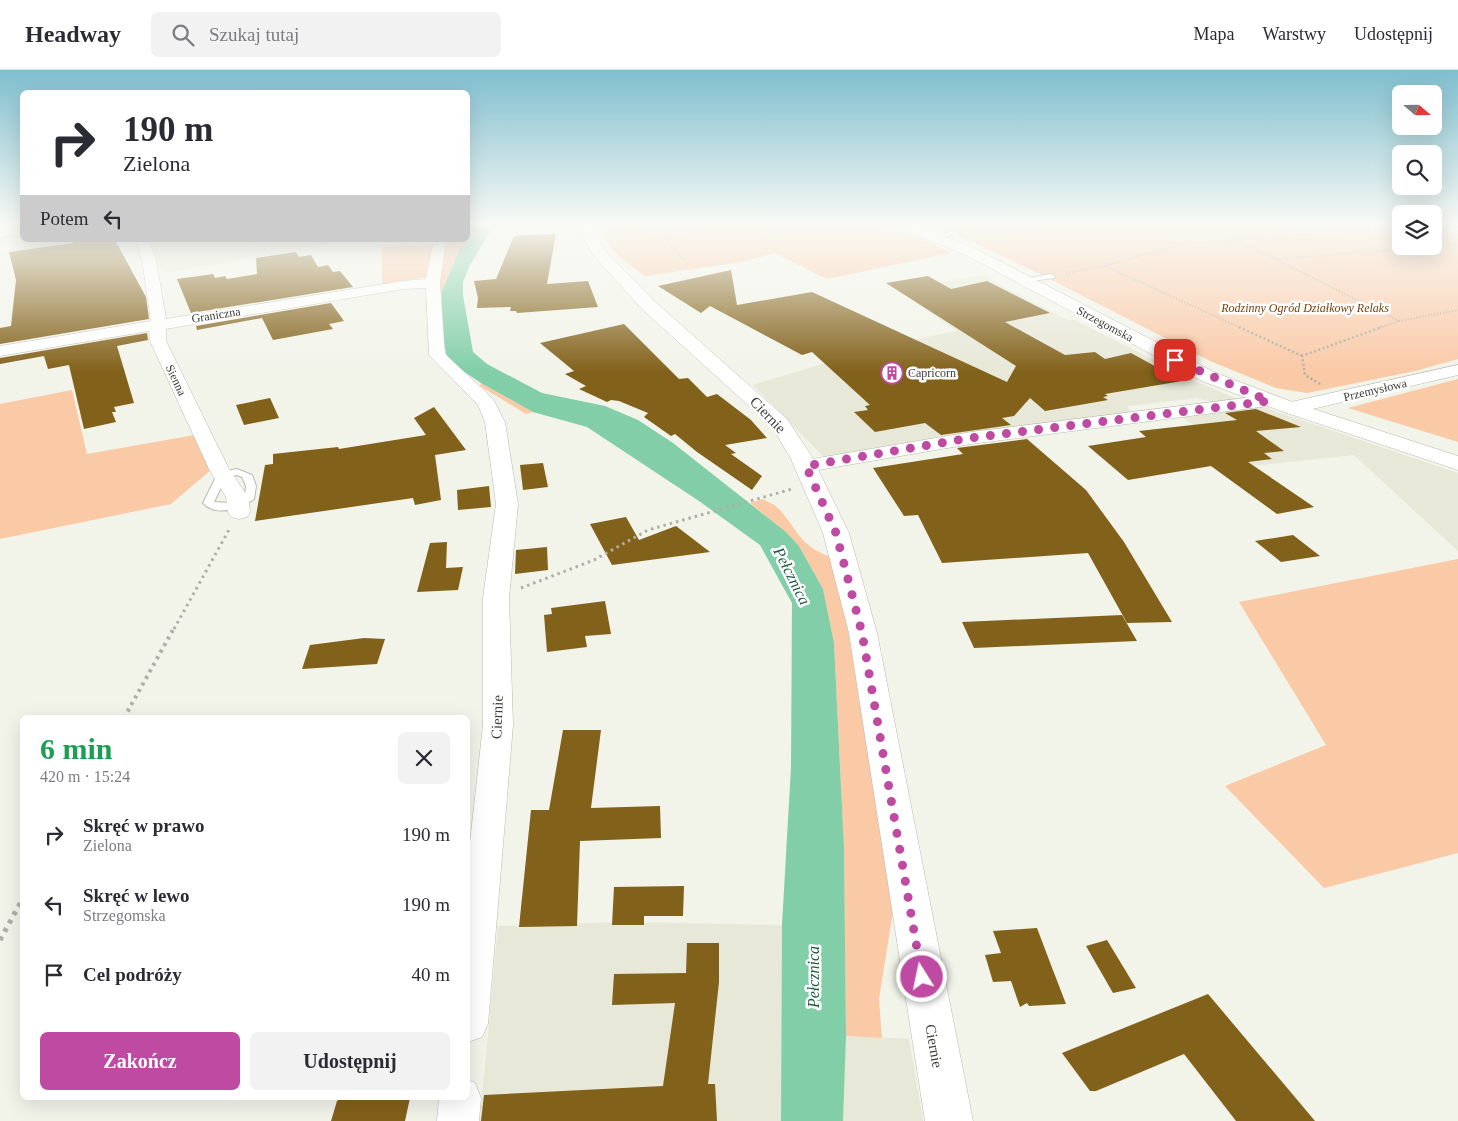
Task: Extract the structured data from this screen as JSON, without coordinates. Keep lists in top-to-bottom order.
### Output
{
  "streets": {
    "street": [
      "Graniczna",
      "Strzegomska",
      "Sienna",
      "Przemysłowa",
      "Ciernie"
    ]
  },
  "crossings": [
    ["Graniczna", "Sienna"],
    ["Graniczna", "Ciernie"],
    ["Strzegomska", "Przemysłowa"]
  ],
  "water": ["Pełcznica"],
  "parks": ["Rodzinny Ogród Działkowy Relaks"],
  "places": {
    "building": ["Capricorn"]
  },
  "north": "right",
  "page": {
    "header": "Headway",
    "search": "Szukaj tutaj",
    "nav": ["Mapa", "Warstwy", "Udostępnij"],
    "turn": ["190 m", "Zielona"],
    "then": "Potem",
    "heading": ["6 min", "420 m · 15:24"],
    "list": [
      {
        "name": "Skręć w prawo",
        "note": "Zielona",
        "value": "190 m"
      },
      {
        "name": "Skręć w lewo",
        "note": "Strzegomska",
        "value": "190 m"
      },
      {
        "name": "Cel podróży",
        "value": "40 m"
      }
    ],
    "buttons": ["Zakończ", "Udostępnij"]
  }
}
